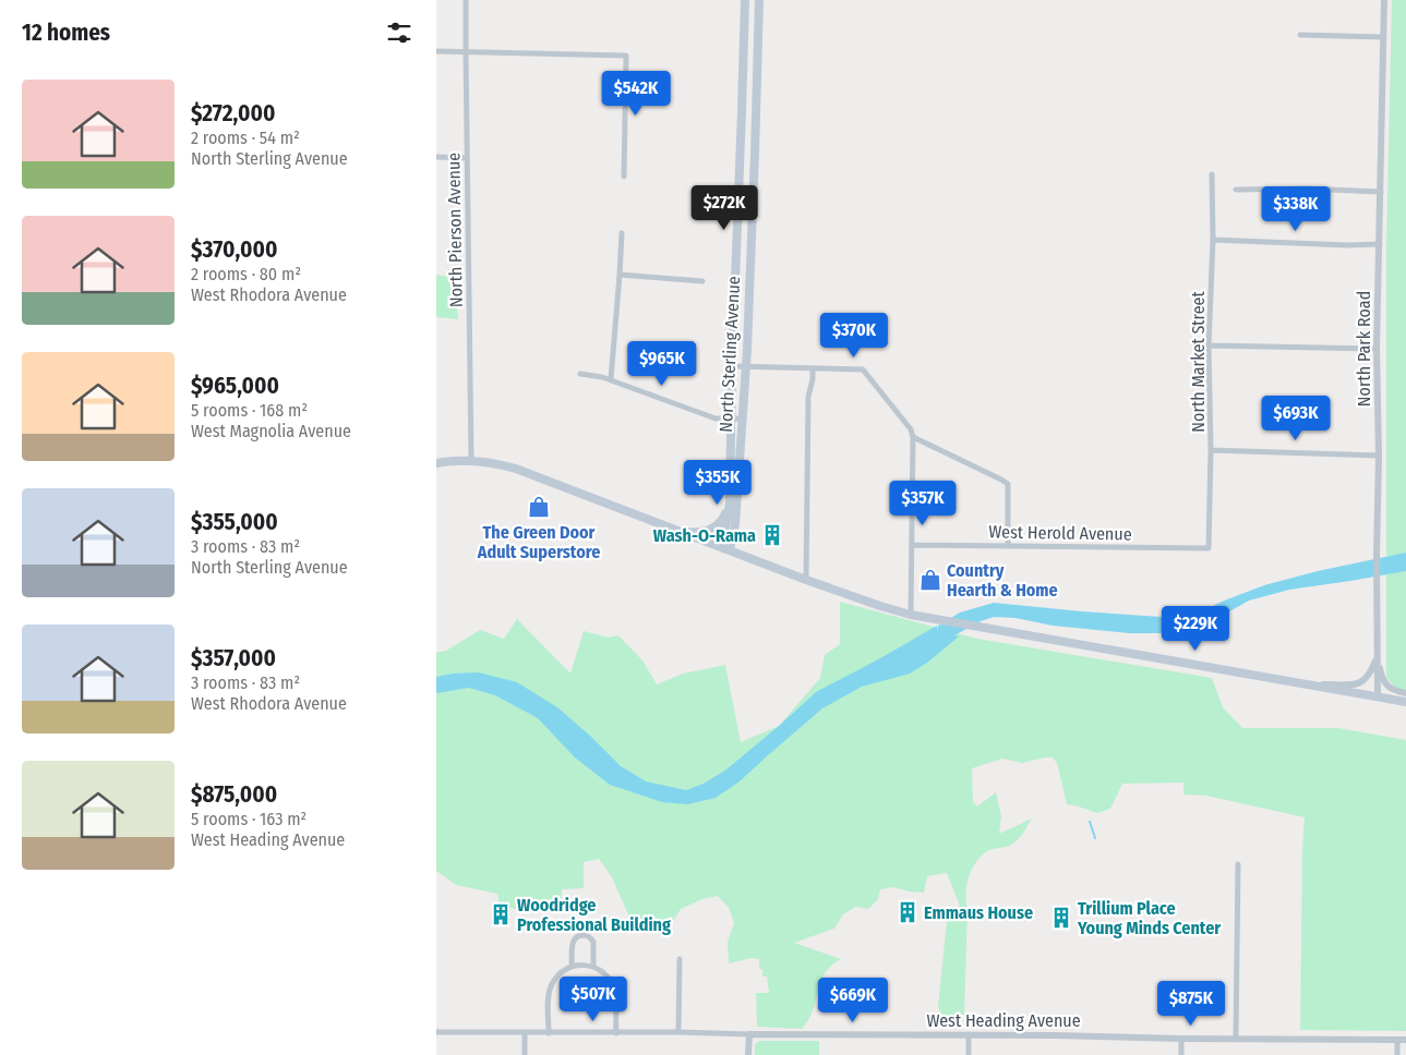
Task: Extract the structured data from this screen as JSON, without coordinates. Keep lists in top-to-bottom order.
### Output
{
  "streets": {
    "main road": ["North Sterling Avenue"],
    "street": [
      "North Pierson Avenue",
      "North Park Road",
      "North Market Street",
      "West Herold Avenue",
      "West Heading Avenue"
    ]
  },
  "crossings": [
    ["North Market Street", "West Herold Avenue"]
  ],
  "places": {
    "shop": ["The Green Door Adult Superstore", "Country Hearth & Home"],
    "building": [
      "Wash-O-Rama",
      "Emmaus House",
      "Woodridge Professional Building",
      "Trillium Place Young Minds Center"
    ]
  },
  "page": {
    "heading": "12 homes",
    "list": [
      {
        "name": "$272,000",
        "note": "2 rooms · 54 m² · North Sterling Avenue"
      },
      {
        "name": "$370,000",
        "note": "2 rooms · 80 m² · West Rhodora Avenue"
      },
      {
        "name": "$965,000",
        "note": "5 rooms · 168 m² · West Magnolia Avenue"
      },
      {
        "name": "$355,000",
        "note": "3 rooms · 83 m² · North Sterling Avenue"
      },
      {
        "name": "$357,000",
        "note": "3 rooms · 83 m² · West Rhodora Avenue"
      },
      {
        "name": "$875,000",
        "note": "5 rooms · 163 m² · West Heading Avenue"
      }
    ],
    "price": [
      "$542K",
      "$272K",
      "$338K",
      "$370K",
      "$965K",
      "$693K",
      "$355K",
      "$357K",
      "$229K",
      "$507K",
      "$669K",
      "$875K"
    ]
  }
}
